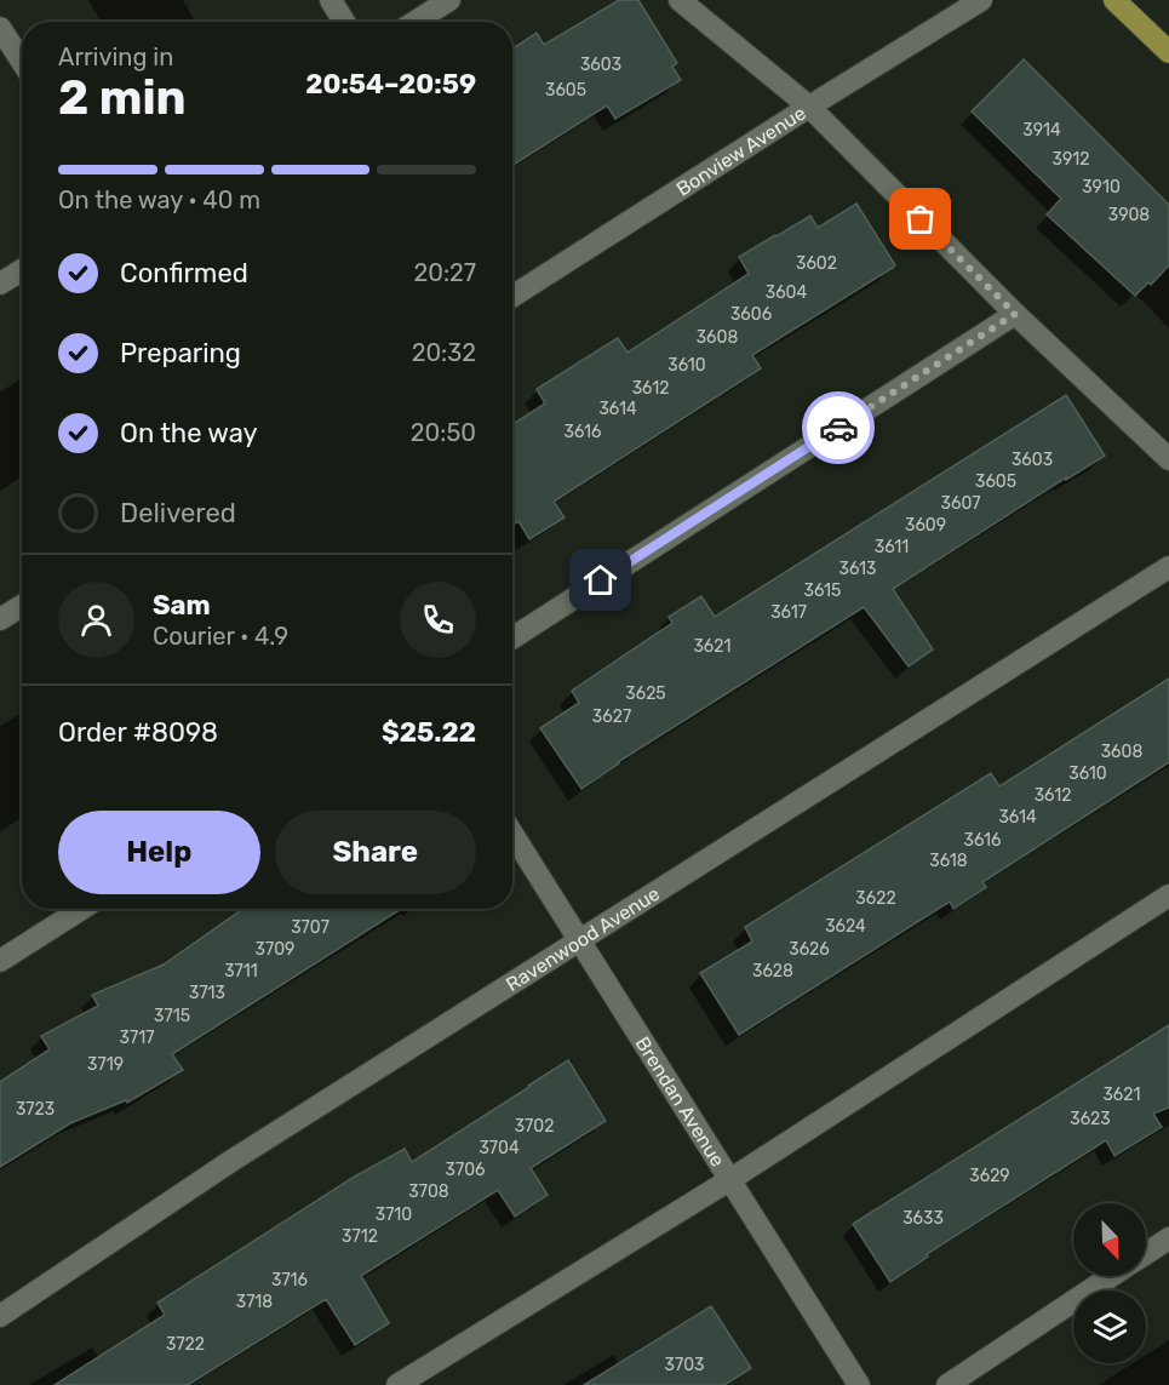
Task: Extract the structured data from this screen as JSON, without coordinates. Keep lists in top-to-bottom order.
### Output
{
  "streets": {
    "street": ["Bonview Avenue", "Ravenwood Avenue", "Brendan Avenue"]
  },
  "crossings": [
    ["Ravenwood Avenue", "Brendan Avenue"]
  ],
  "house_numbers": [
    "3603",
    "3605",
    "3914",
    "3912",
    "3910",
    "3908",
    "3602",
    "3604",
    "3606",
    "3608",
    "3610",
    "3612",
    "3614",
    "3616",
    "3603",
    "3605",
    "3607",
    "3609",
    "3611",
    "3613",
    "3615",
    "3617",
    "3621",
    "3625",
    "3627",
    "3608",
    "3610",
    "3612",
    "3614",
    "3616",
    "3618",
    "3622",
    "3624",
    "3707",
    "3709",
    "3626",
    "3711",
    "3628",
    "3713",
    "3715",
    "3717",
    "3719",
    "3621",
    "3723",
    "3623",
    "3702",
    "3704",
    "3706",
    "3629",
    "3708",
    "3710",
    "3633",
    "3712",
    "3716",
    "3718",
    "3722",
    "3703"
  ],
  "north": "bottom right",
  "page": {
    "heading": ["2 min", "Arriving in", "20:54–20:59"],
    "panel": [
      "Sam",
      "Courier · 4.9",
      "Order #8098",
      "$25.22"
    ],
    "bar": "On the way · 40 m",
    "list": [
      ["Confirmed", "20:27"],
      ["Preparing", "20:32"],
      ["On the way", "20:50"],
      "Delivered"
    ],
    "buttons": ["Help", "Share"]
  }
}
